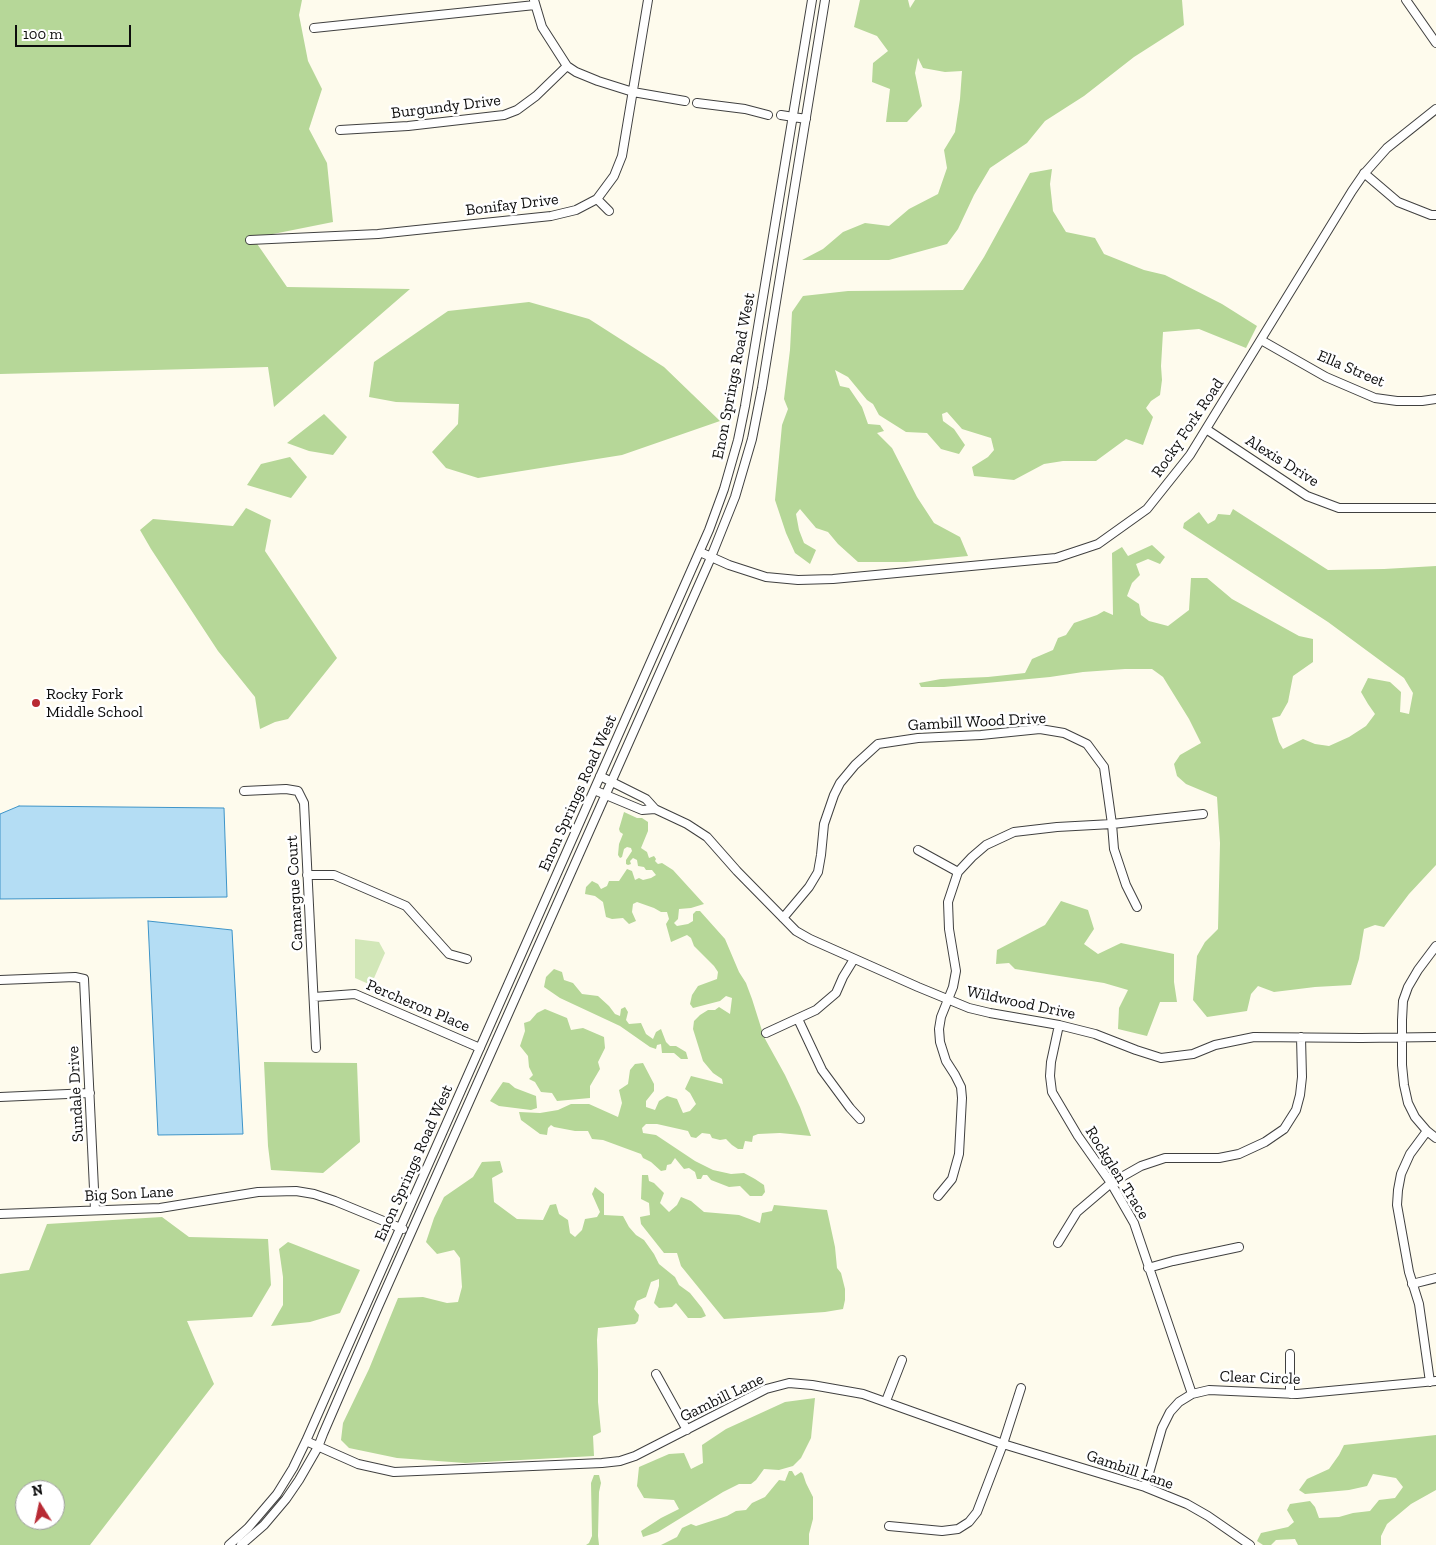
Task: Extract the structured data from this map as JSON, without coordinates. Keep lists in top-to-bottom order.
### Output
{
  "streets": {
    "street": [
      "Burgundy Drive",
      "Bonifay Drive",
      "Ella Street",
      "Enon Springs Road West",
      "Rocky Fork Road",
      "Alexis Drive",
      "Gambill Wood Drive",
      "Camargue Court",
      "Wildwood Drive",
      "Percheron Place",
      "Sundale Drive",
      "Rockglen Trace",
      "Big Son Lane",
      "Clear Circle",
      "Gambill Lane"
    ]
  },
  "crossings": [
    ["Ella Street", "Rocky Fork Road"],
    ["Enon Springs Road West", "Rocky Fork Road"],
    ["Enon Springs Road West", "Wildwood Drive"],
    ["Enon Springs Road West", "Percheron Place"],
    ["Enon Springs Road West", "Big Son Lane"],
    ["Enon Springs Road West", "Gambill Lane"],
    ["Rocky Fork Road", "Alexis Drive"],
    ["Gambill Wood Drive", "Wildwood Drive"],
    ["Camargue Court", "Percheron Place"],
    ["Wildwood Drive", "Rockglen Trace"],
    ["Sundale Drive", "Big Son Lane"],
    ["Rockglen Trace", "Clear Circle"]
  ],
  "places": ["Rocky Fork Middle School"],
  "scale_bar": "100 m",
  "north": "top"
}
